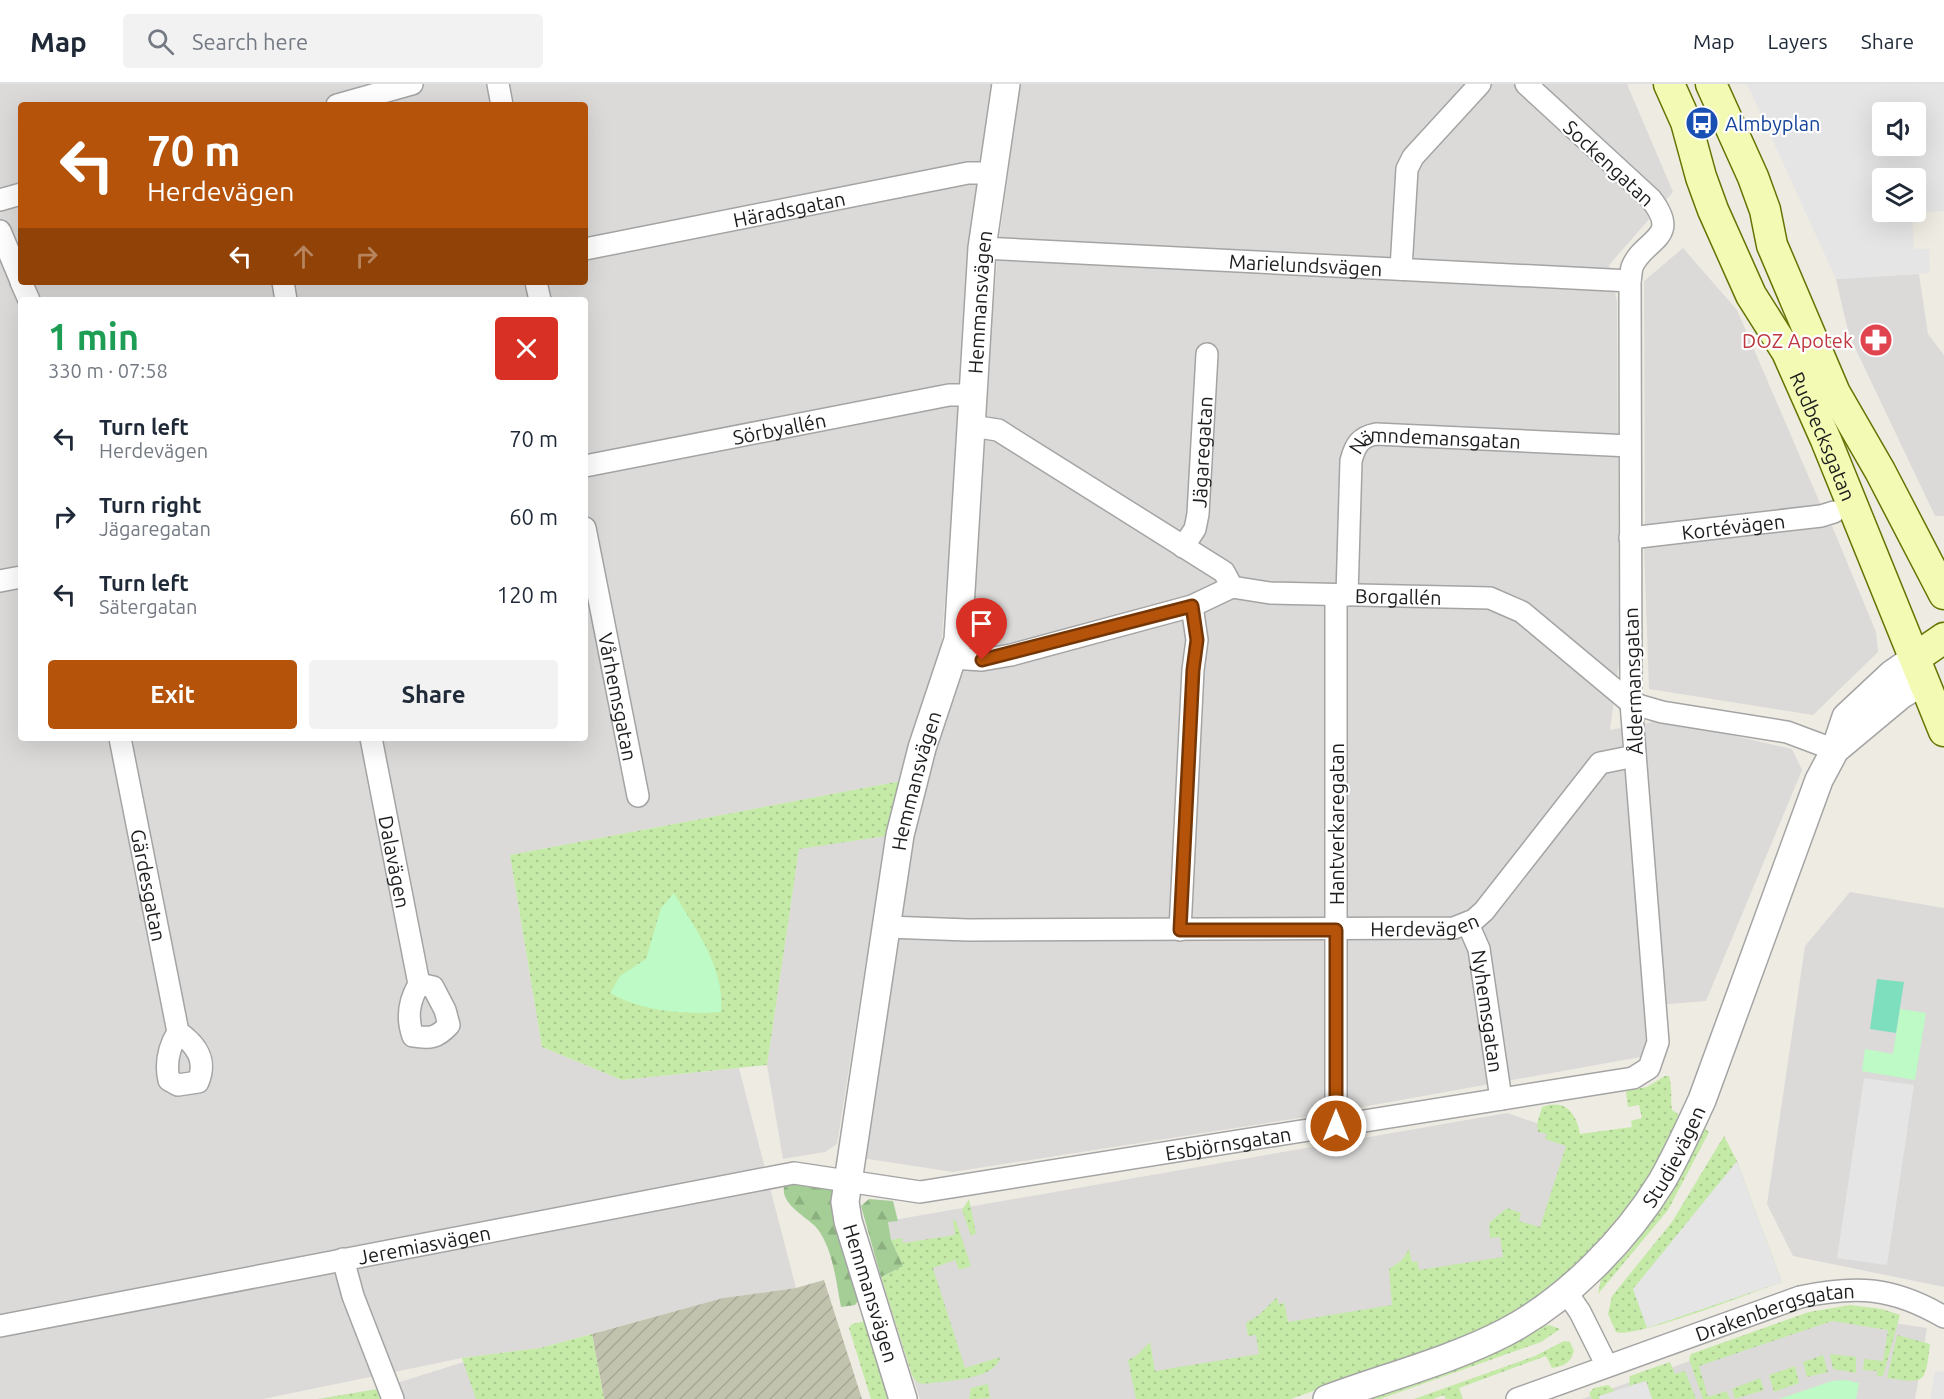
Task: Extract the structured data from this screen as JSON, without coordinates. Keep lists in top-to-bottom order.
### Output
{
  "streets": {
    "main road": ["Rudbecksgatan", "Studievägen"],
    "street": [
      "Sockengatan",
      "Häradsgatan",
      "Marielundsvägen",
      "Hemmansvägen",
      "Sörbyallén",
      "Nämndemansgatan",
      "Jägaregatan",
      "Kortévägen",
      "Borgallén",
      "Åldermansgatan",
      "Vårhemsgatan",
      "Hantverkaregatan",
      "Dalavägen",
      "Gärdesgatan",
      "Herdevägen",
      "Nyhemsgatan",
      "Esbjörnsgatan",
      "Jeremiasvägen",
      "Drakenbergsgatan"
    ]
  },
  "crossings": [
    ["Sockengatan", "Marielundsvägen"],
    ["Sockengatan", "Åldermansgatan"],
    ["Häradsgatan", "Hemmansvägen"],
    ["Marielundsvägen", "Hemmansvägen"],
    ["Marielundsvägen", "Åldermansgatan"],
    ["Hemmansvägen", "Sörbyallén"],
    ["Hemmansvägen", "Herdevägen"],
    ["Hemmansvägen", "Esbjörnsgatan"],
    ["Hemmansvägen", "Jeremiasvägen"],
    ["Rudbecksgatan", "Studievägen"],
    ["Nämndemansgatan", "Borgallén"],
    ["Nämndemansgatan", "Åldermansgatan"],
    ["Nämndemansgatan", "Hantverkaregatan"],
    ["Kortévägen", "Åldermansgatan"],
    ["Borgallén", "Åldermansgatan"],
    ["Borgallén", "Hantverkaregatan"],
    ["Borgallén", "Studievägen"],
    ["Åldermansgatan", "Herdevägen"],
    ["Åldermansgatan", "Esbjörnsgatan"],
    ["Hantverkaregatan", "Herdevägen"],
    ["Hantverkaregatan", "Esbjörnsgatan"],
    ["Herdevägen", "Nyhemsgatan"],
    ["Nyhemsgatan", "Esbjörnsgatan"],
    ["Esbjörnsgatan", "Jeremiasvägen"]
  ],
  "places": {
    "bus stop": ["Almbyplan"],
    "pharmacy": ["DOZ Apotek"]
  },
  "page": {
    "header": "Map",
    "search": "Search here",
    "nav": ["Map", "Layers", "Share"],
    "turn": ["70 m", "Herdevägen"],
    "heading": ["1 min", "330 m · 07:58"],
    "list": [
      {
        "name": "Turn left",
        "note": "Herdevägen",
        "value": "70 m"
      },
      {
        "name": "Turn right",
        "note": "Jägaregatan",
        "value": "60 m"
      },
      {
        "name": "Turn left",
        "note": "Sätergatan",
        "value": "120 m"
      }
    ],
    "buttons": ["Exit", "Share"]
  }
}
